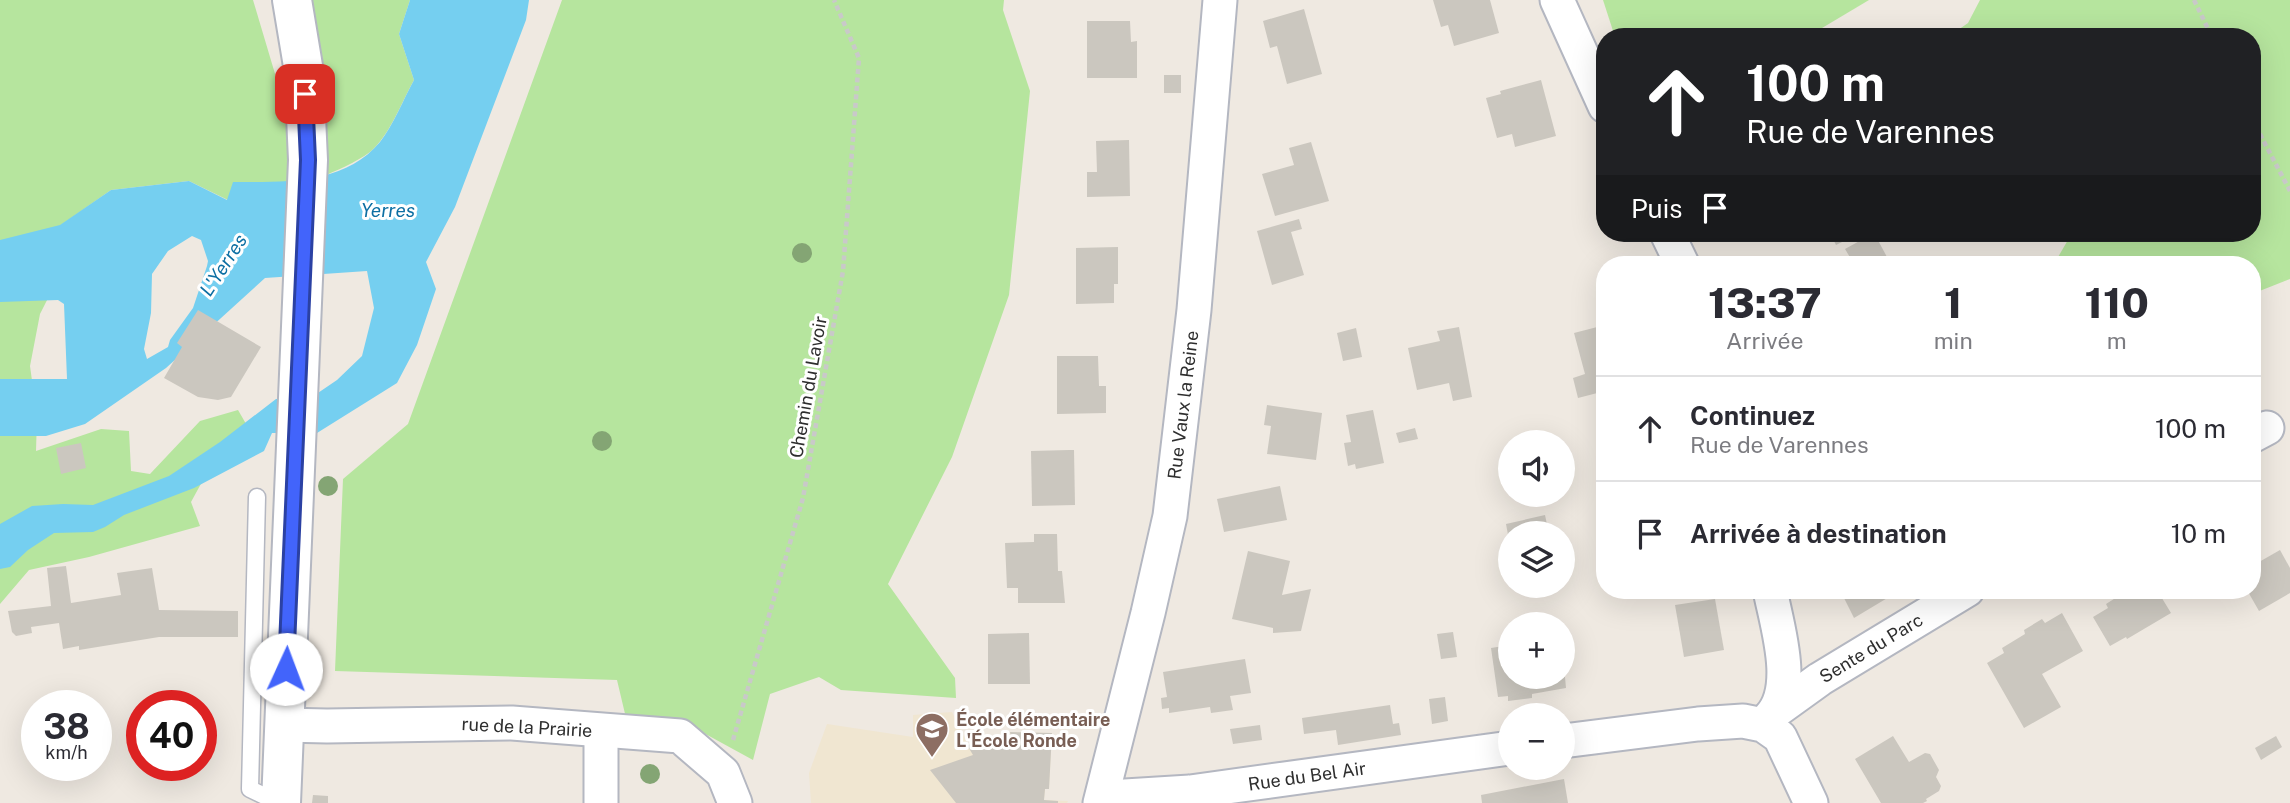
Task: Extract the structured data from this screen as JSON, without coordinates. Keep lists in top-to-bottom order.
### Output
{
  "streets": {
    "street": [
      "Rue Vaux la Reine",
      "Sente du Parc",
      "rue de la Prairie",
      "Rue du Bel Air"
    ],
    "path": ["Chemin du Lavoir"]
  },
  "crossings": [
    ["Chemin du Lavoir", "rue de la Prairie"],
    ["Rue Vaux la Reine", "Rue du Bel Air"]
  ],
  "water": ["Yerres", "L'Yerres"],
  "places": {
    "school or university": ["École élémentaire L'École Ronde"]
  },
  "page": {
    "turn": ["100 m", "Rue de Varennes"],
    "then": "Puis",
    "eta": [
      "13:37",
      "Arrivée",
      "1",
      "min",
      "110",
      "m"
    ],
    "list": [
      {
        "name": "Continuez",
        "note": "Rue de Varennes",
        "value": "100 m"
      },
      {
        "name": "Arrivée à destination",
        "value": "10 m"
      }
    ],
    "map_buttons": ["+", "−"],
    "speed": "38 km/h",
    "limit": "40"
  }
}
